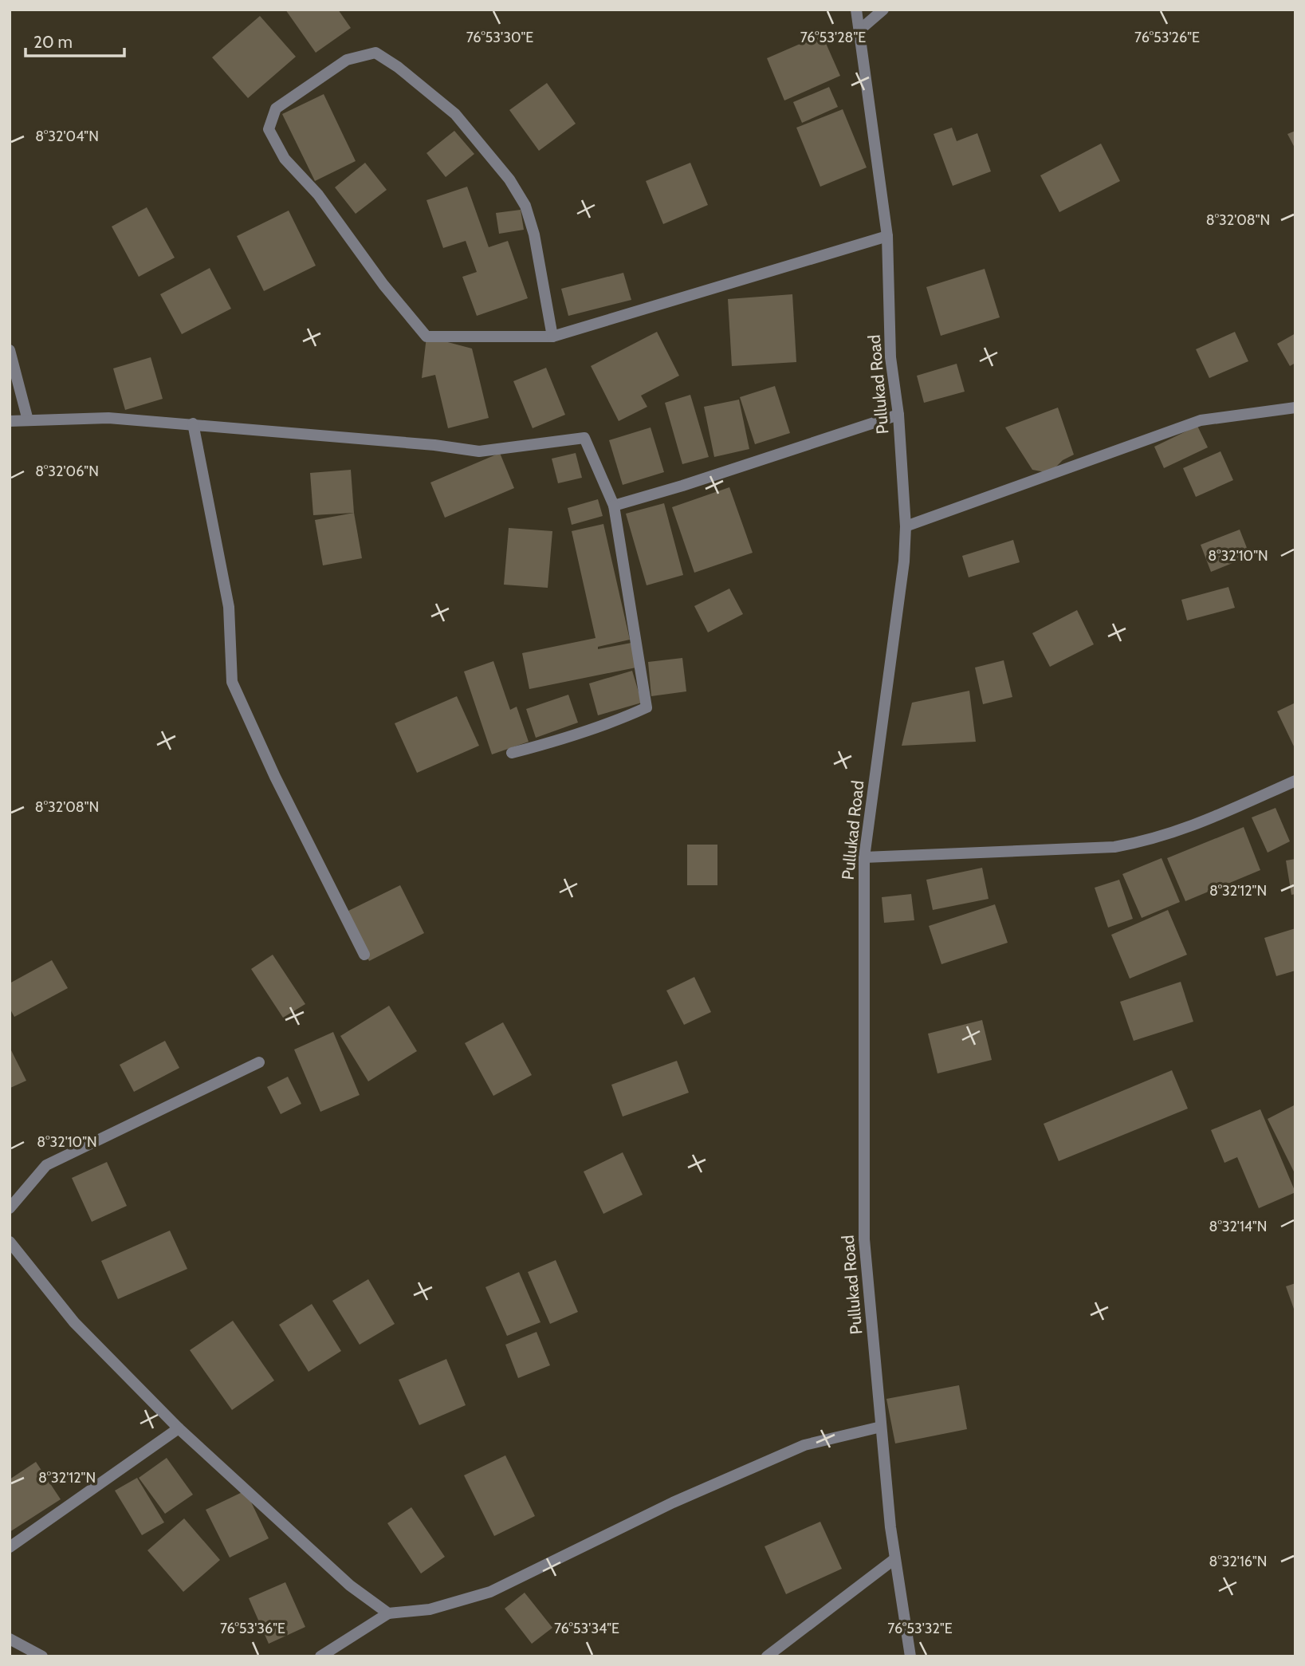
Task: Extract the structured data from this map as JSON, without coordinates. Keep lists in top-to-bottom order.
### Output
{
  "streets": {
    "street": ["Pullukad Road"]
  },
  "scale_bar": "20 m",
  "coordinates": [
    "76°53'30\"E",
    "76°53'28\"E",
    "76°53'26\"E",
    "8°32'04\"N",
    "8°32'08\"N",
    "8°32'06\"N",
    "8°32'10\"N",
    "8°32'12\"N",
    "8°32'14\"N",
    "8°32'16\"N",
    "76°53'36\"E",
    "76°53'34\"E",
    "76°53'32\"E"
  ]
}
